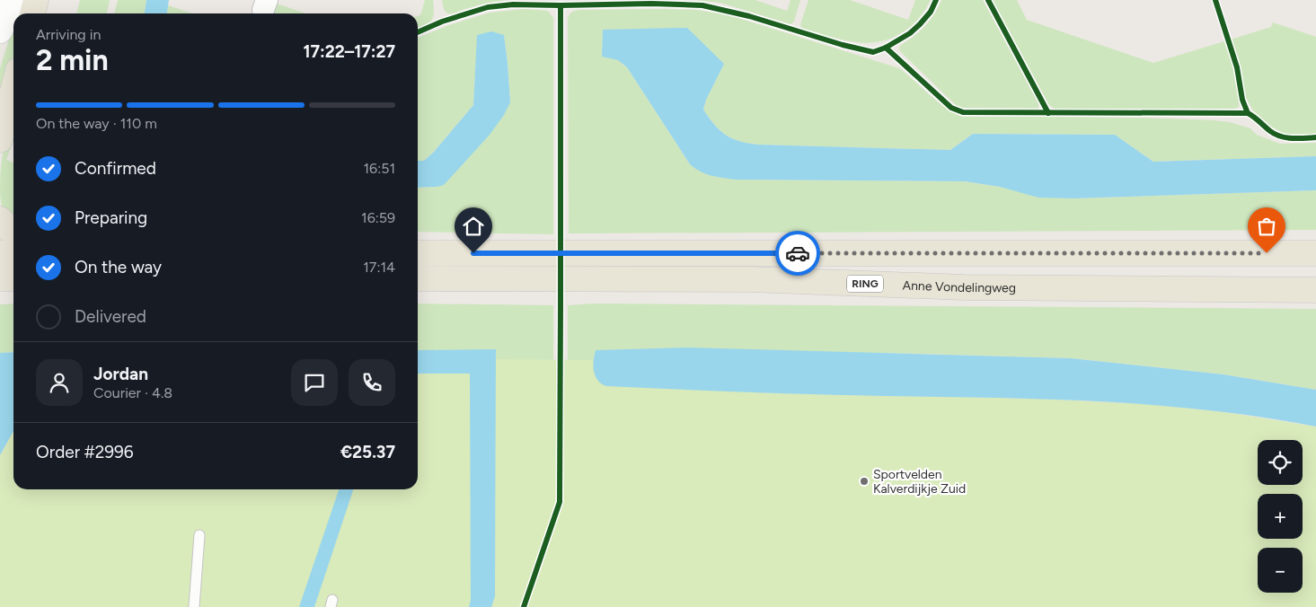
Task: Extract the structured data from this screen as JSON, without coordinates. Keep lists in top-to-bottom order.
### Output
{
  "streets": {
    "main road": ["RING", "Anne Vondelingweg"]
  },
  "places": ["Sportvelden Kalverdijkje Zuid"],
  "page": {
    "heading": ["2 min", "Arriving in", "17:22–17:27"],
    "panel": [
      "Jordan",
      "Courier · 4.8",
      "Order #2996",
      "€25.37"
    ],
    "bar": "On the way · 110 m",
    "list": [
      ["Confirmed", "16:51"],
      ["Preparing", "16:59"],
      ["On the way", "17:14"],
      "Delivered"
    ],
    "map_buttons": ["+", "−"]
  }
}
